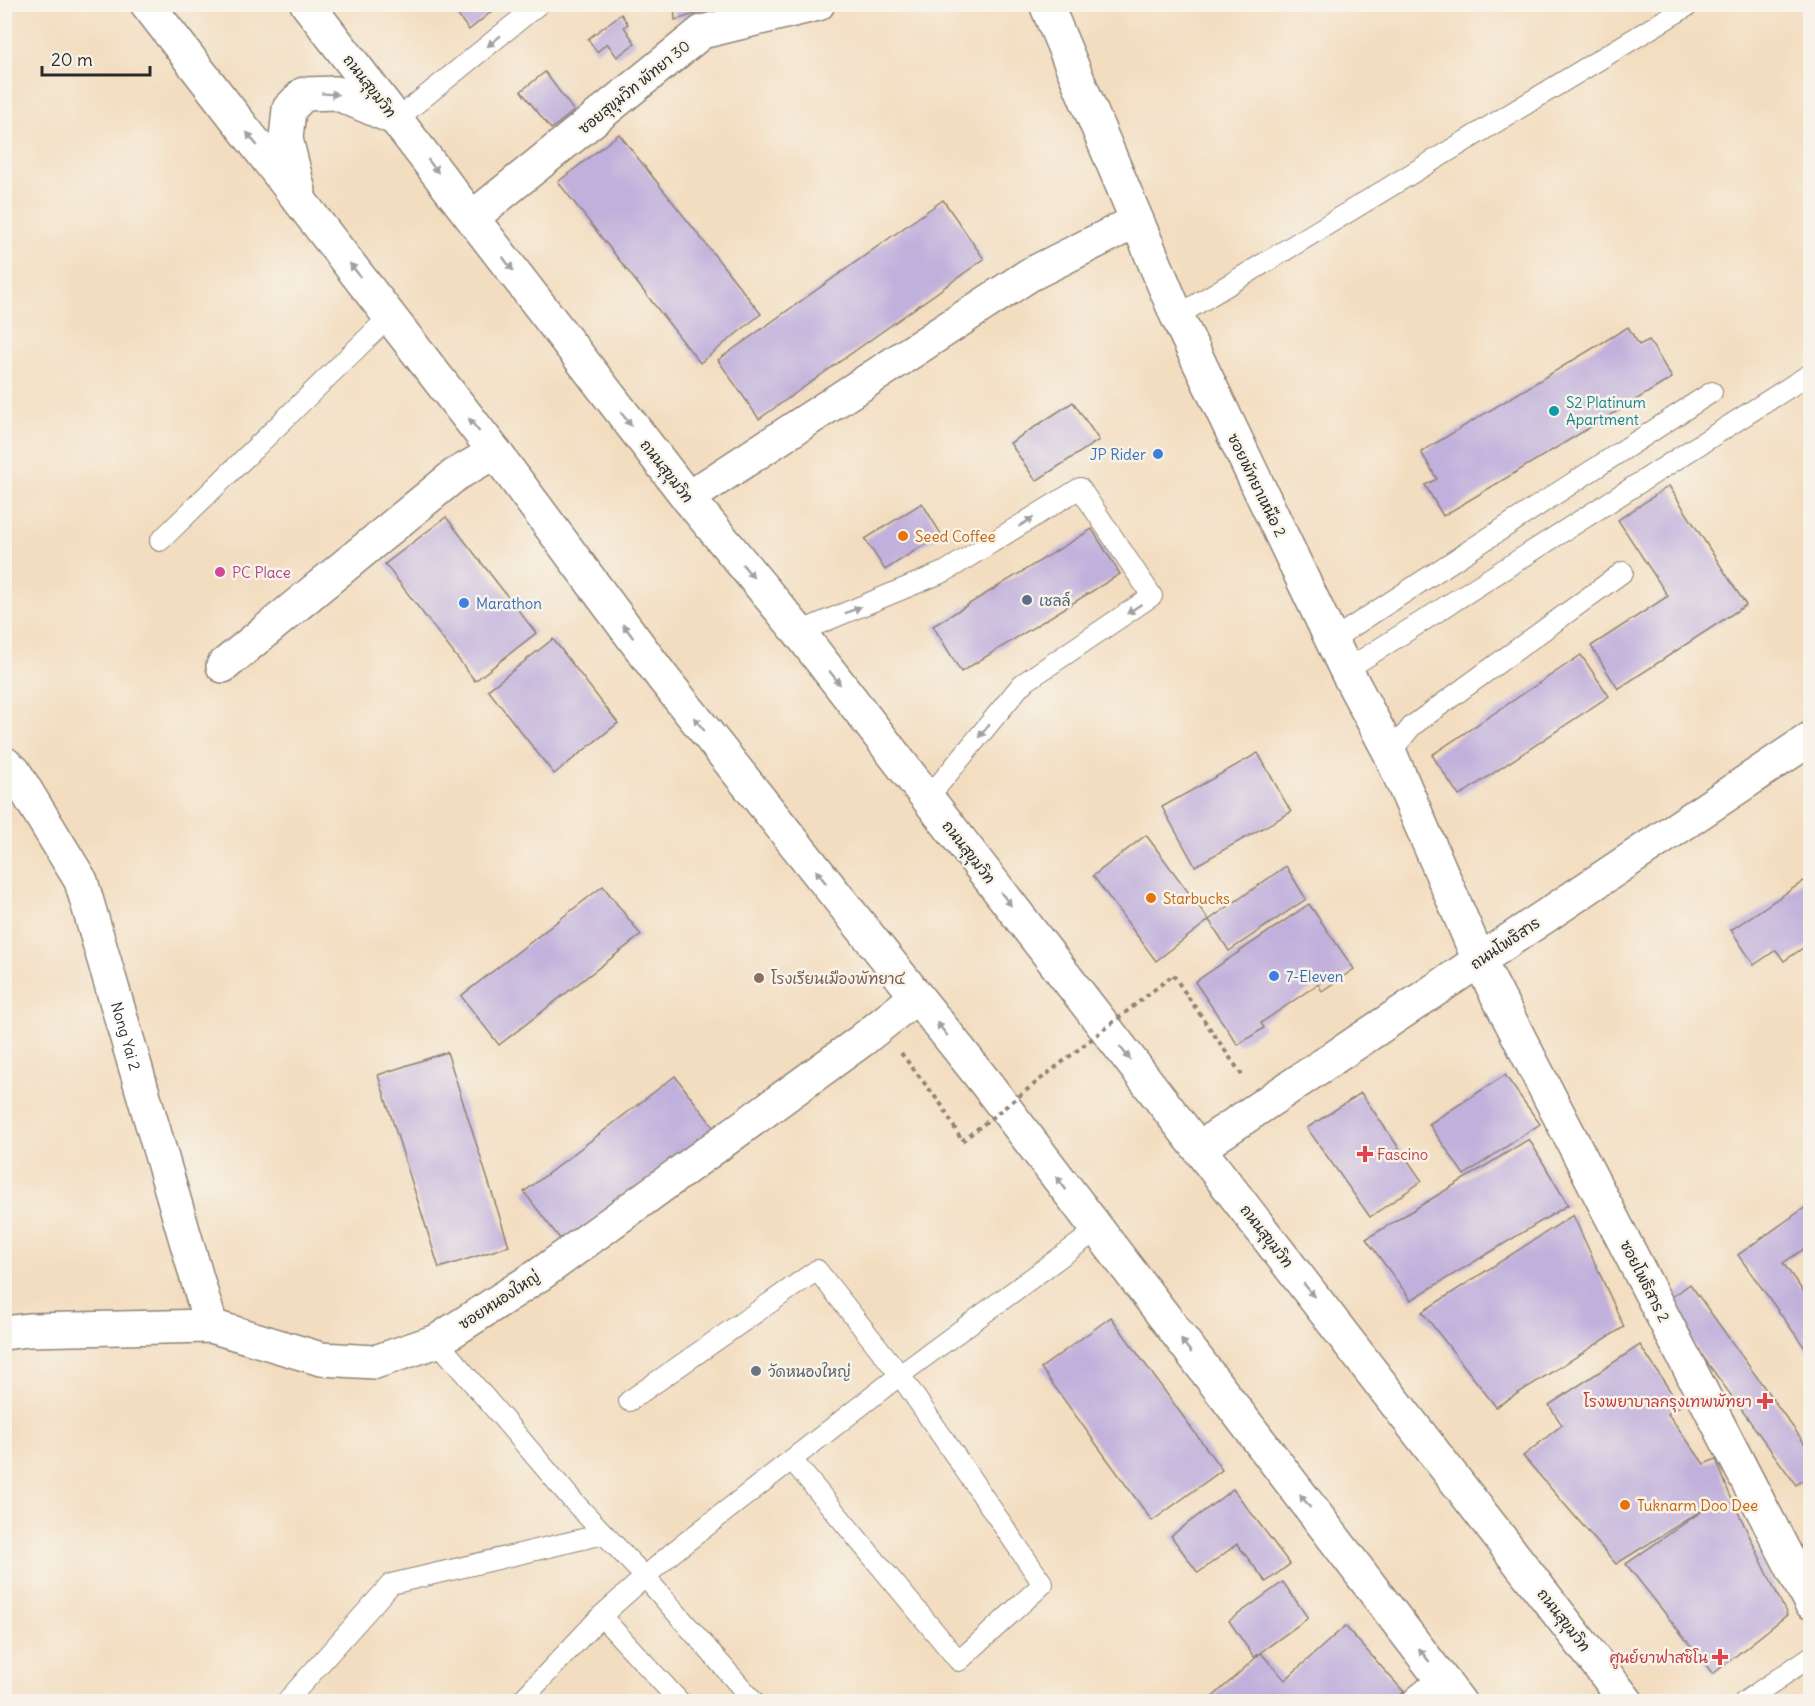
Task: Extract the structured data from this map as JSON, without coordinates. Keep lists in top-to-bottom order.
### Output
{
  "streets": {
    "main road": [
      "ถนนสุขุมวิท",
      "ซอยสุขุมวิท พัทยา 30",
      "ซอยพัทยาเหนือ 2",
      "ถนนโพธิสาร",
      "Nong Yai 2",
      "ซอยโพธิสาร 2",
      "ซอยหนองใหญ่"
    ]
  },
  "crossings": [
    ["ถนนสุขุมวิท", "ซอยสุขุมวิท พัทยา 30"],
    ["ถนนสุขุมวิท", "ถนนโพธิสาร"],
    ["ซอยพัทยาเหนือ 2", "ถนนโพธิสาร"],
    ["ซอยพัทยาเหนือ 2", "ซอยโพธิสาร 2"],
    ["ถนนโพธิสาร", "ซอยโพธิสาร 2"],
    ["Nong Yai 2", "ซอยหนองใหญ่"]
  ],
  "places": {
    "other": [
      "S2 Platinum Apartment",
      "JP Rider",
      "Seed Coffee",
      "PC Place",
      "เชลล์",
      "Marathon",
      "Starbucks",
      "7-Eleven",
      "โรงเรียนเมืองพัทยา๔",
      "วัดหนองใหญ่",
      "Tuknarm Doo Dee"
    ],
    "health": ["Fascino", "โรงพยาบาลกรุงเทพพัทยา", "ศูนย์ยาฟาสซิโน"]
  },
  "scale_bar": "20 m"
}
